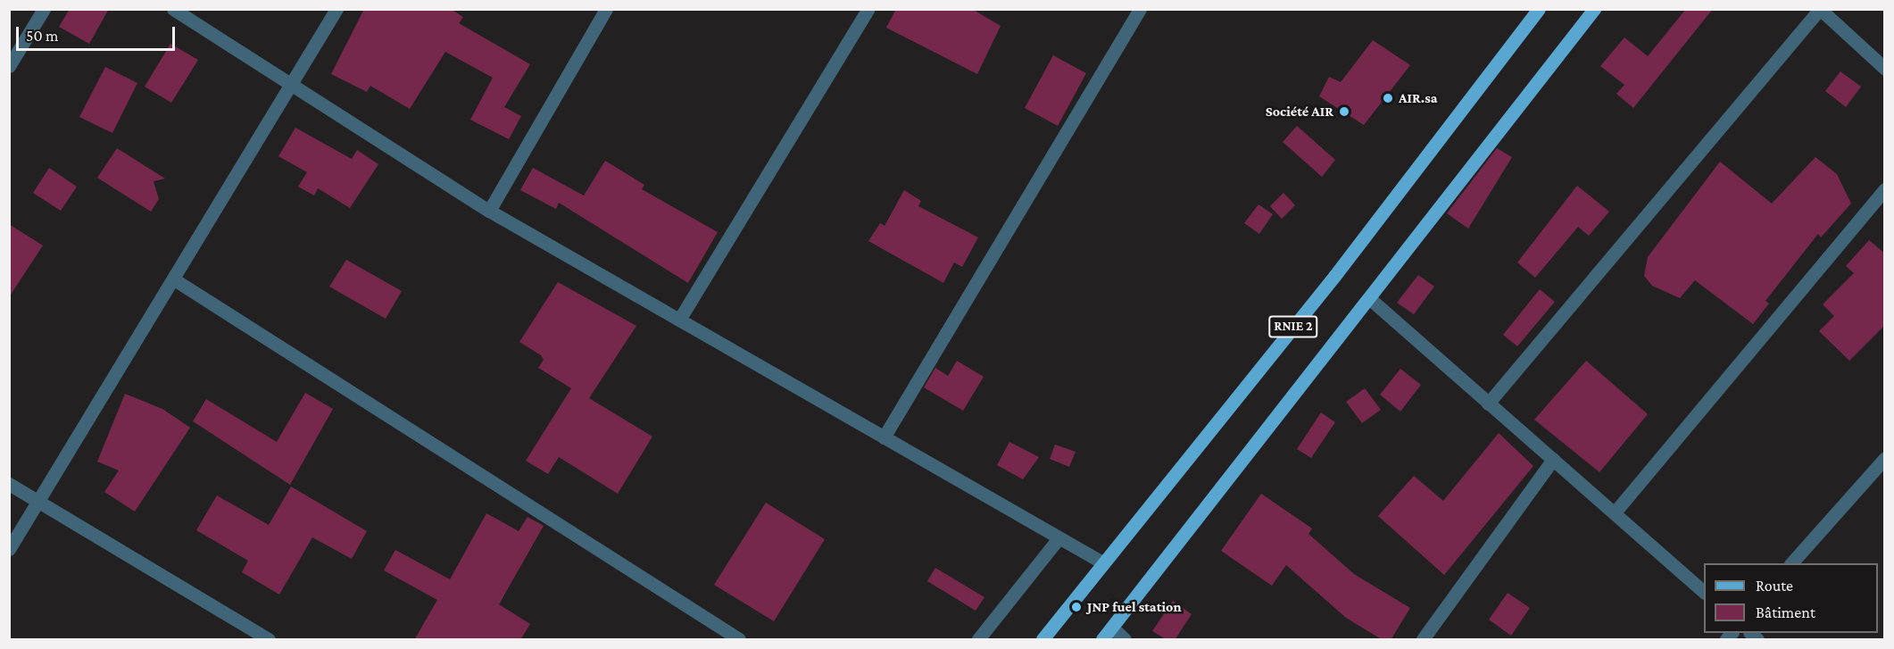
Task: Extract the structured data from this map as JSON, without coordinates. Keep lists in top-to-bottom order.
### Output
{
  "streets": {
    "main road": ["RNIE 2"]
  },
  "places": ["AIR.sa", "Société AIR", "JNP fuel station"],
  "legend": ["Route", "Bâtiment"],
  "scale_bar": "50 m"
}
